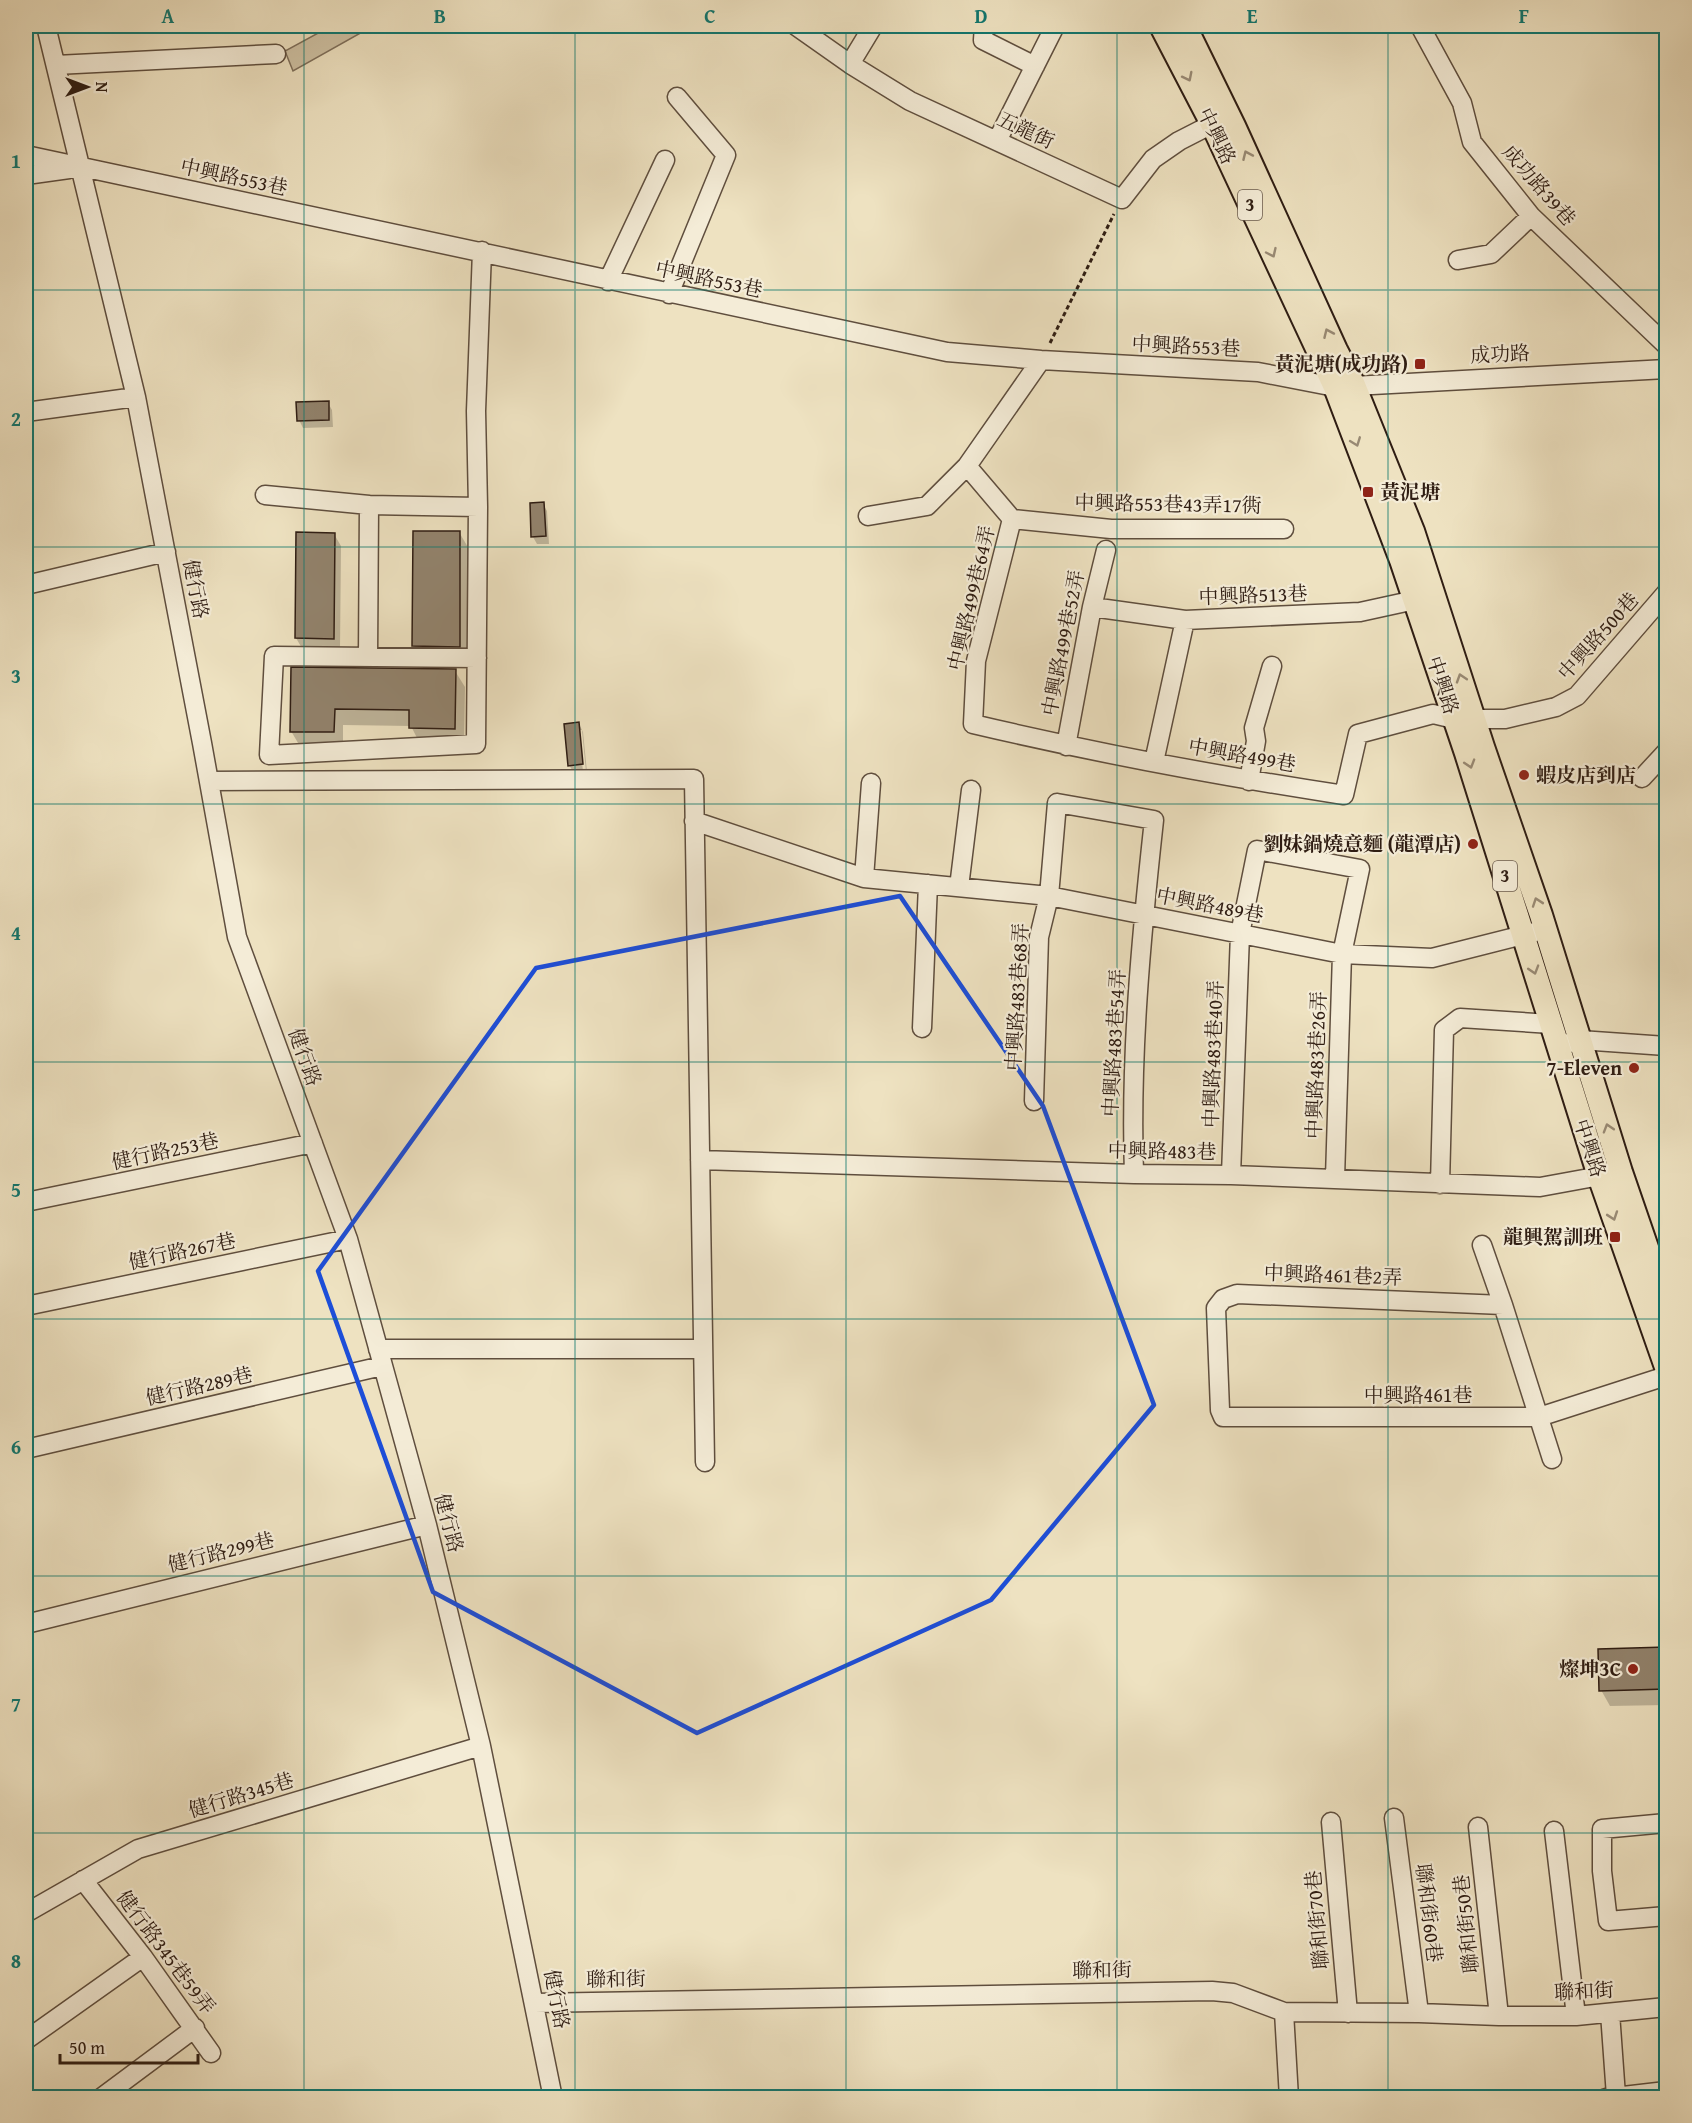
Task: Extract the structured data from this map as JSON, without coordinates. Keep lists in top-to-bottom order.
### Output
{
  "streets": {
    "main road": ["中興路", "3"],
    "street": [
      "五龍街",
      "中興路553巷",
      "成功路39巷",
      "成功路",
      "中興路553巷43弄17衖",
      "健行路",
      "中興路513巷",
      "中興路499巷64弄",
      "中興路500巷",
      "中興路499巷52弄",
      "中興路499巷",
      "中興路489巷",
      "中興路483巷68弄",
      "中興路483巷54弄",
      "中興路483巷40弄",
      "中興路483巷26弄",
      "健行路253巷",
      "中興路483巷",
      "健行路267巷",
      "中興路461巷2弄",
      "健行路289巷",
      "中興路461巷",
      "健行路299巷",
      "健行路345巷",
      "聯和街60巷",
      "聯和街70巷",
      "聯和街50巷",
      "健行路345巷59弄",
      "聯和街"
    ]
  },
  "crossings": [
    ["中興路", "中興路553巷"],
    ["中興路", "成功路"],
    ["中興路", "中興路513巷"],
    ["中興路", "中興路500巷"],
    ["中興路", "中興路499巷"],
    ["中興路", "中興路489巷"],
    ["中興路", "中興路483巷"],
    ["中興路553巷", "成功路"],
    ["中興路553巷", "健行路"],
    ["中興路553巷43弄17衖", "中興路499巷64弄"],
    ["健行路", "健行路253巷"],
    ["健行路", "健行路267巷"],
    ["健行路", "健行路289巷"],
    ["健行路", "健行路299巷"],
    ["健行路", "健行路345巷"],
    ["健行路", "聯和街"],
    ["中興路513巷", "中興路499巷52弄"],
    ["中興路499巷64弄", "中興路499巷"],
    ["中興路500巷", "中興路499巷"],
    ["中興路499巷52弄", "中興路499巷"],
    ["中興路489巷", "中興路483巷68弄"],
    ["中興路489巷", "中興路483巷54弄"],
    ["中興路489巷", "中興路483巷40弄"],
    ["中興路489巷", "中興路483巷26弄"],
    ["中興路483巷68弄", "中興路483巷54弄"],
    ["中興路483巷54弄", "中興路483巷"],
    ["中興路483巷40弄", "中興路483巷26弄"],
    ["中興路483巷40弄", "中興路483巷"],
    ["中興路483巷26弄", "中興路483巷"],
    ["中興路461巷2弄", "中興路461巷"],
    ["健行路345巷", "健行路345巷59弄"],
    ["聯和街60巷", "聯和街"],
    ["聯和街70巷", "聯和街"],
    ["聯和街50巷", "聯和街"]
  ],
  "places": {
    "transit": ["黃泥塘(成功路)", "黃泥塘", "龍興駕訓班"],
    "other": [
      "蝦皮店到店",
      "劉妹鍋燒意麵 (龍潭店)",
      "7-Eleven",
      "燦坤3C"
    ]
  },
  "scale_bar": "50 m",
  "north": "right",
  "grid": {
    "columns": [
      "A",
      "B",
      "C",
      "D",
      "E",
      "F"
    ],
    "rows": [
      "1",
      "2",
      "3",
      "4",
      "5",
      "6",
      "7",
      "8"
    ]
  }
}
